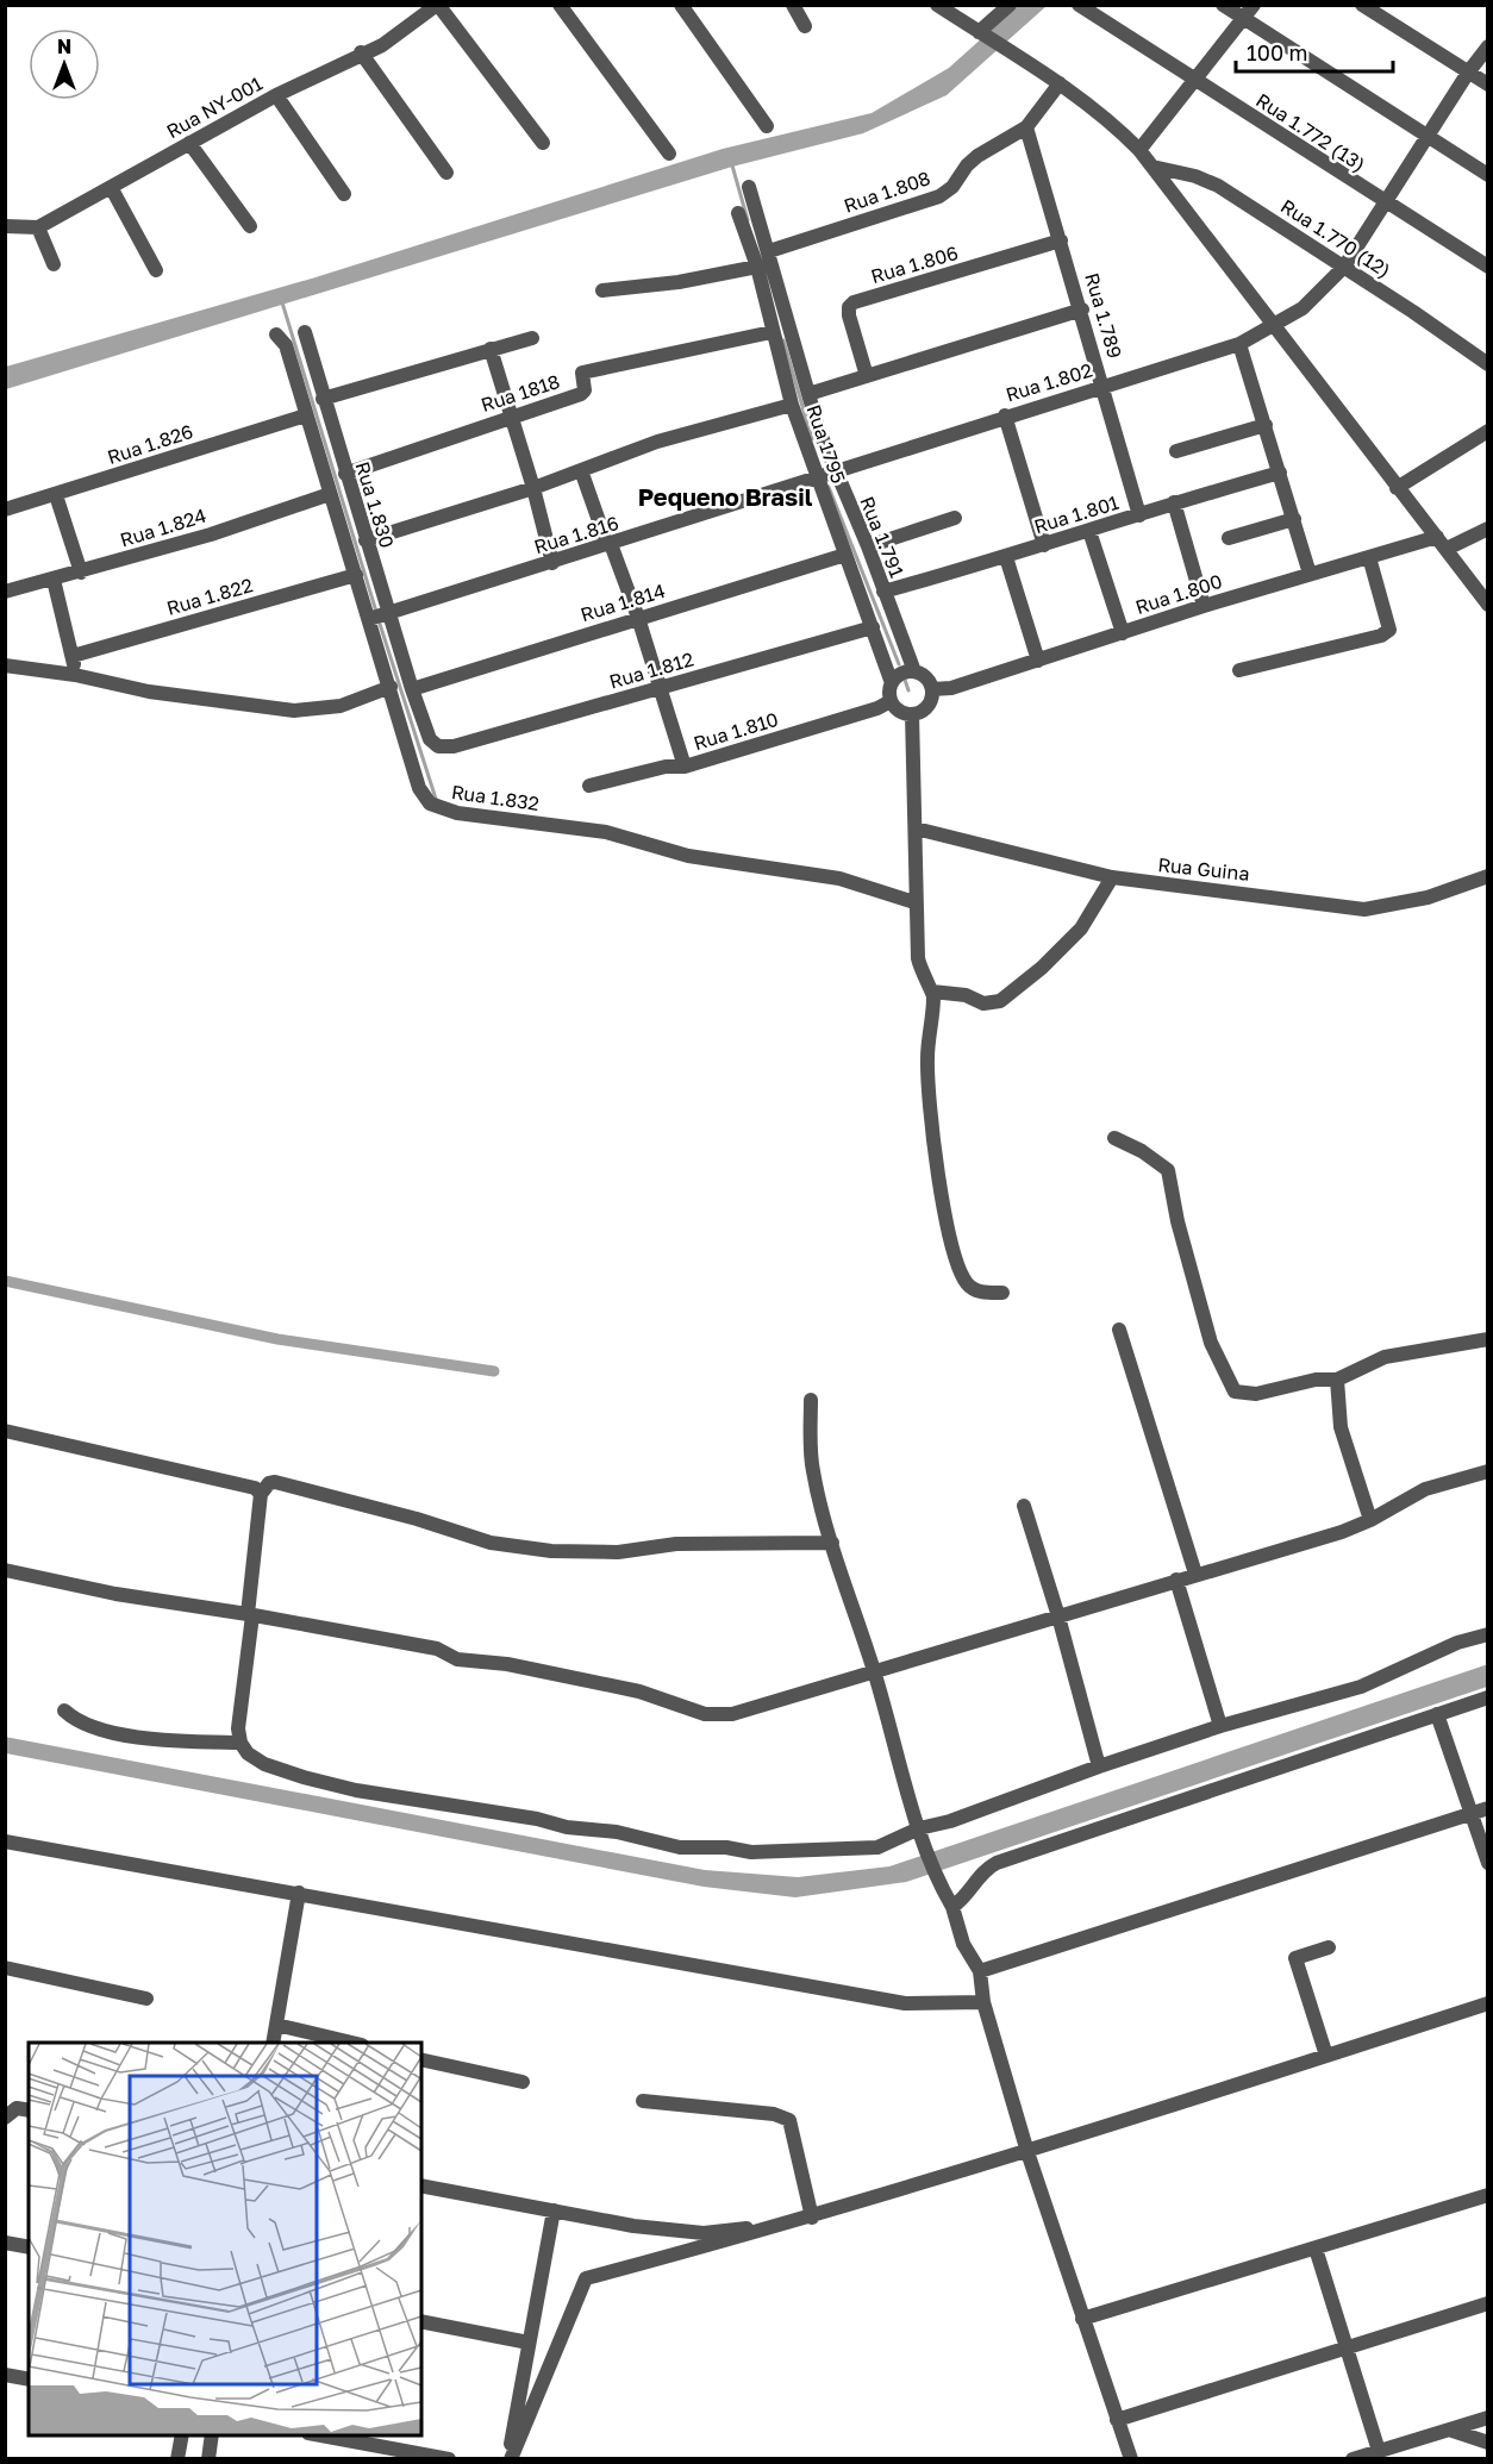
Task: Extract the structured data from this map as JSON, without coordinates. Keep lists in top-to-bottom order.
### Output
{
  "streets": {
    "street": [
      "Rua NY-001",
      "Rua 1.772 (13)",
      "Rua 1.808",
      "Rua 1.770 (12)",
      "Rua 1.806",
      "Rua 1.789",
      "Rua 1.802",
      "Rua 1818",
      "Rua 1.826",
      "Rua 1795",
      "Rua 1.830",
      "Rua 1.801",
      "Rua 1.824",
      "Rua 1.816",
      "Rua 1.791",
      "Rua 1.800",
      "Rua 1.822",
      "Rua 1.814",
      "Rua 1.812",
      "Rua 1.810",
      "Rua 1.832",
      "Rua Guina"
    ]
  },
  "crossings": [
    ["Rua 1.772 (13)", "Rua 1.802"],
    ["Rua 1.808", "Rua 1.789"],
    ["Rua 1.808", "Rua 1.791"],
    ["Rua 1.770 (12)", "Rua 1.802"],
    ["Rua 1.806", "Rua 1.789"],
    ["Rua 1.789", "Rua 1.802"],
    ["Rua 1.789", "Rua 1.801"],
    ["Rua 1.802", "Rua 1795"],
    ["Rua 1.802", "Rua 1.816"],
    ["Rua 1.802", "Rua 1.791"],
    ["Rua 1818", "Rua 1795"],
    ["Rua 1818", "Rua 1.830"],
    ["Rua 1.826", "Rua 1.832"],
    ["Rua 1795", "Rua 1.816"],
    ["Rua 1795", "Rua 1.791"],
    ["Rua 1795", "Rua 1.800"],
    ["Rua 1795", "Rua 1.814"],
    ["Rua 1795", "Rua 1.812"],
    ["Rua 1795", "Rua 1.810"],
    ["Rua 1.830", "Rua 1.816"],
    ["Rua 1.830", "Rua 1.814"],
    ["Rua 1.830", "Rua 1.812"],
    ["Rua 1.801", "Rua 1.791"],
    ["Rua 1.824", "Rua 1.832"],
    ["Rua 1.816", "Rua 1.832"],
    ["Rua 1.791", "Rua 1.800"],
    ["Rua 1.791", "Rua 1.810"],
    ["Rua 1.800", "Rua 1.810"],
    ["Rua 1.822", "Rua 1.832"]
  ],
  "districts": ["Pequeno Brasil"],
  "scale_bar": "100 m",
  "north": "top"
}
